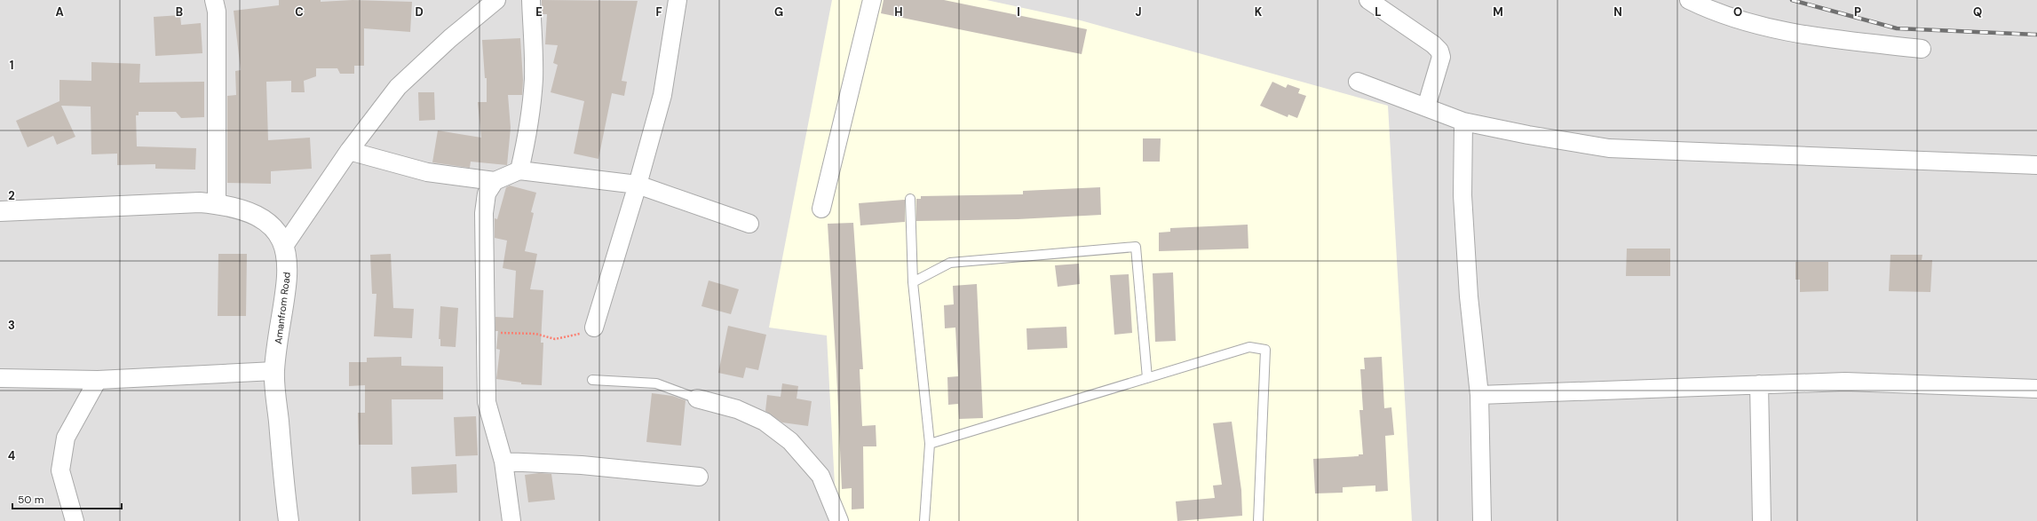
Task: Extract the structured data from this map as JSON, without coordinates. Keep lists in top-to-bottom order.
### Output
{
  "streets": {
    "street": ["Amanfrom Road"]
  },
  "scale_bar": "50 m",
  "grid": {
    "columns": [
      "A",
      "B",
      "C",
      "D",
      "E",
      "F",
      "G",
      "H",
      "I",
      "J",
      "K",
      "L",
      "M",
      "N",
      "O",
      "P",
      "Q"
    ],
    "rows": [
      "1",
      "2",
      "3",
      "4"
    ]
  }
}
